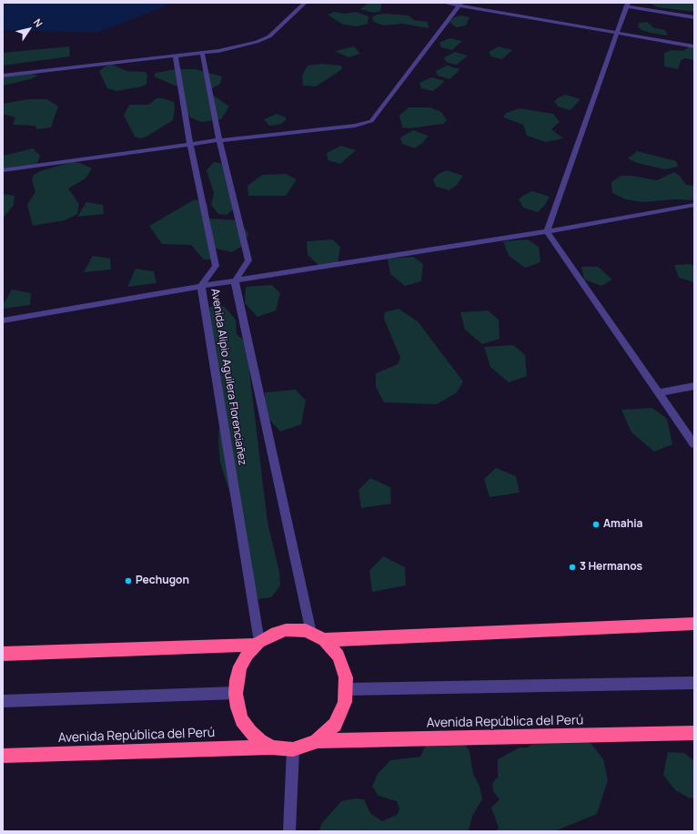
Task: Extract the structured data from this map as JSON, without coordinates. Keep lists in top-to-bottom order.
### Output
{
  "streets": {
    "highway": ["Avenida República del Perú"],
    "street": ["Avenida Alipio Aguilera Florenciañez"]
  },
  "crossings": [
    ["Avenida Alipio Aguilera Florenciañez", "Avenida República del Perú"]
  ],
  "places": ["Amahia", "3 Hermanos", "Pechugon"],
  "north": "top right"
}
